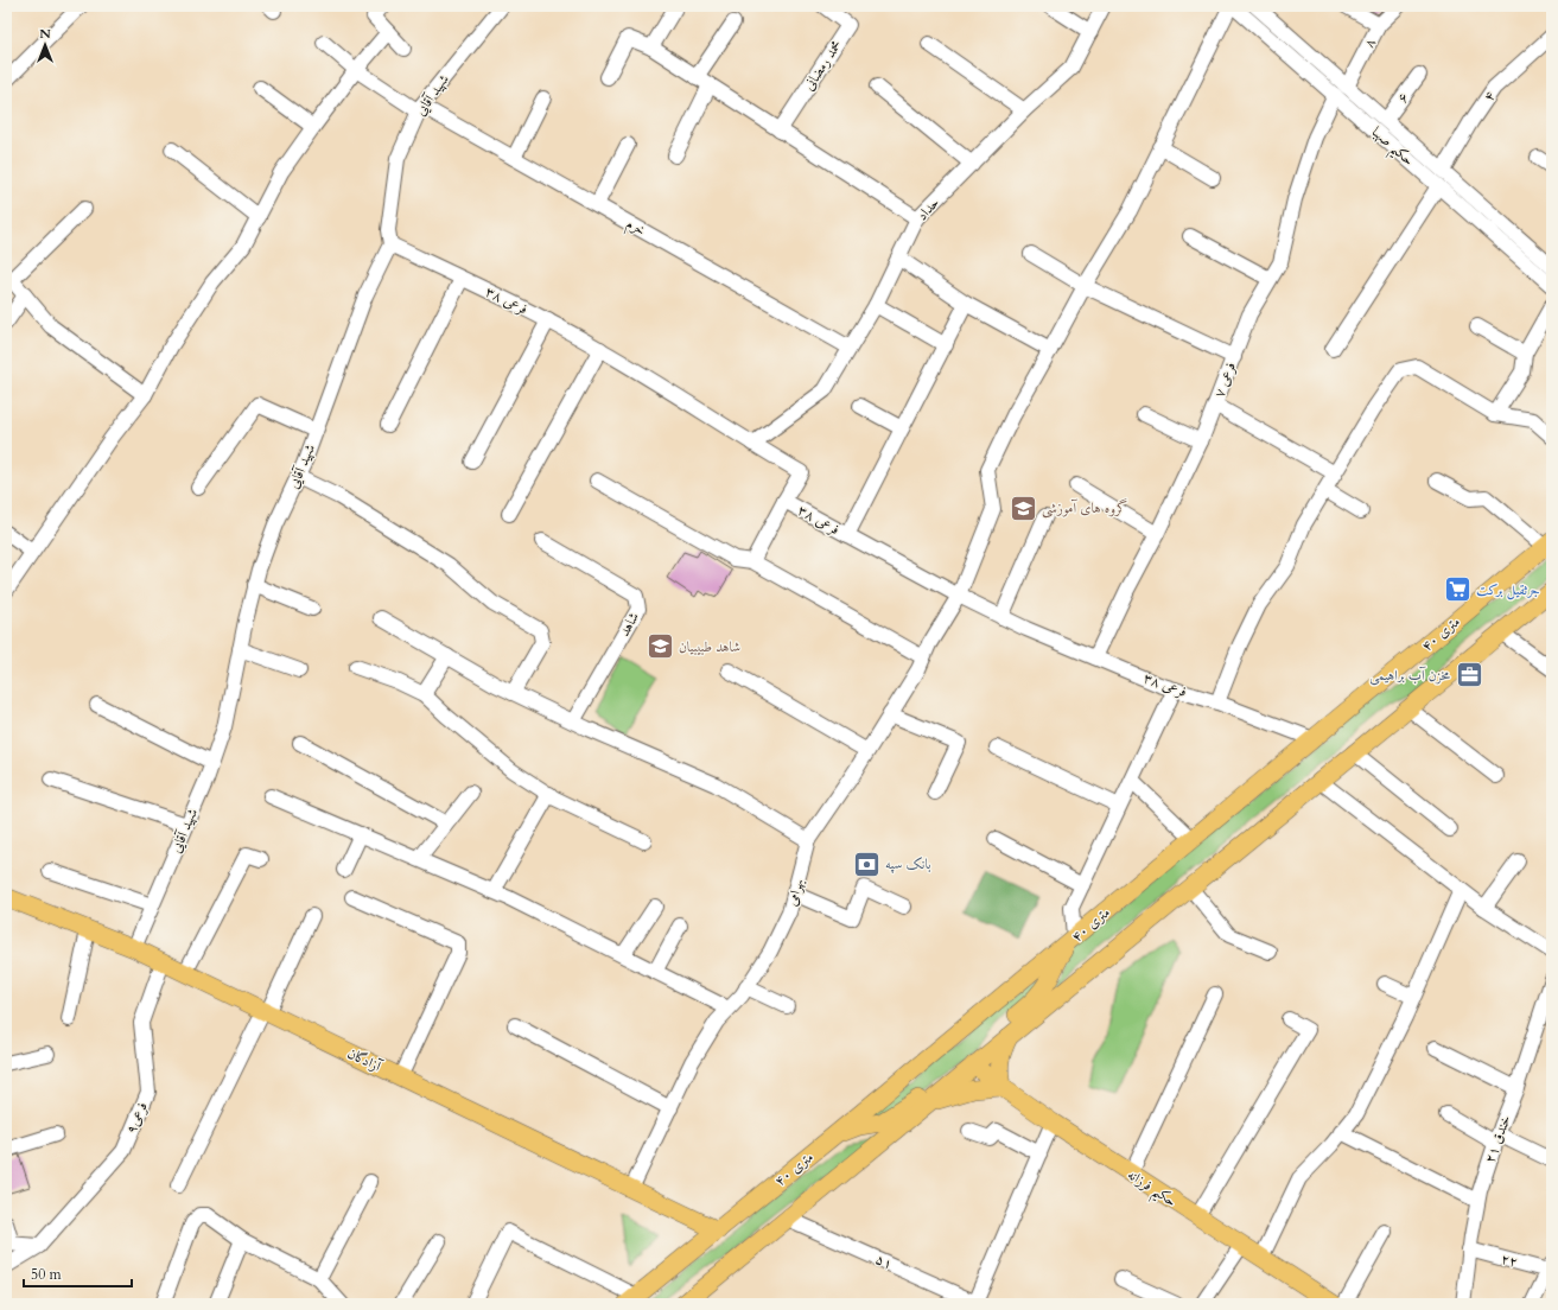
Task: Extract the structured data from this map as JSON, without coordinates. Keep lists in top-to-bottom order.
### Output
{
  "streets": {
    "main road": ["۴۰ متری", "آزادگان", "حکیم فرزانه"],
    "street": [
      "۸",
      "محمد رمضانی",
      "شهید آقایی",
      "۴",
      "۶",
      "حکیم صهبا",
      "حداد",
      "خرم",
      "فرعی ۳۸",
      "فرعی ۷",
      "شاهد",
      "بهرامی",
      "فرعی۹",
      "۲۱ خندق",
      "۲۲",
      "۵۱"
    ]
  },
  "crossings": [
    ["۸", "حکیم صهبا"],
    ["شهید آقایی", "خرم"],
    ["شهید آقایی", "فرعی ۳۸"],
    ["شهید آقایی", "آزادگان"],
    ["۴", "حکیم صهبا"],
    ["۶", "حکیم صهبا"],
    ["حکیم صهبا", "فرعی ۷"],
    ["حکیم صهبا", "بهرامی"],
    ["حداد", "خرم"],
    ["حداد", "فرعی ۳۸"],
    ["فرعی ۳۸", "فرعی ۷"],
    ["فرعی ۳۸", "۴۰ متری"],
    ["فرعی ۳۸", "بهرامی"],
    ["۴۰ متری", "آزادگان"],
    ["بهرامی", "آزادگان"],
    ["آزادگان", "فرعی۹"],
    ["۲۱ خندق", "۲۲"]
  ],
  "places": {
    "school or university": ["گروه های آموزشی", "شاهد طبیبیان"],
    "supermarket": ["جرثقیل برکت"],
    "office": ["مخزن آب براهیمی"],
    "bank": ["بانک سپه"]
  },
  "scale_bar": "50 m",
  "north": "top"
}
